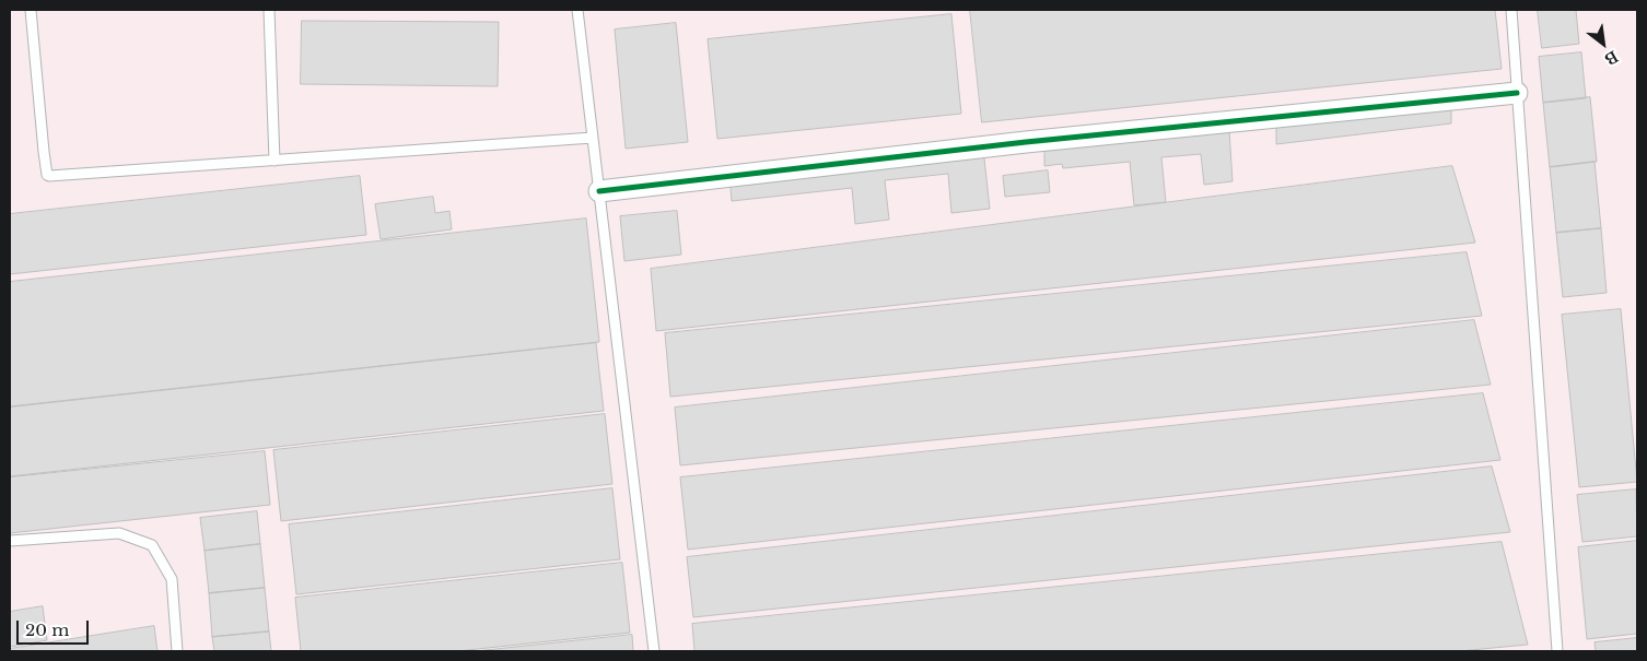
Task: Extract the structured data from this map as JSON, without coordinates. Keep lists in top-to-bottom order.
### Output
{
  "scale_bar": "20 m",
  "north": "bottom right"
}
